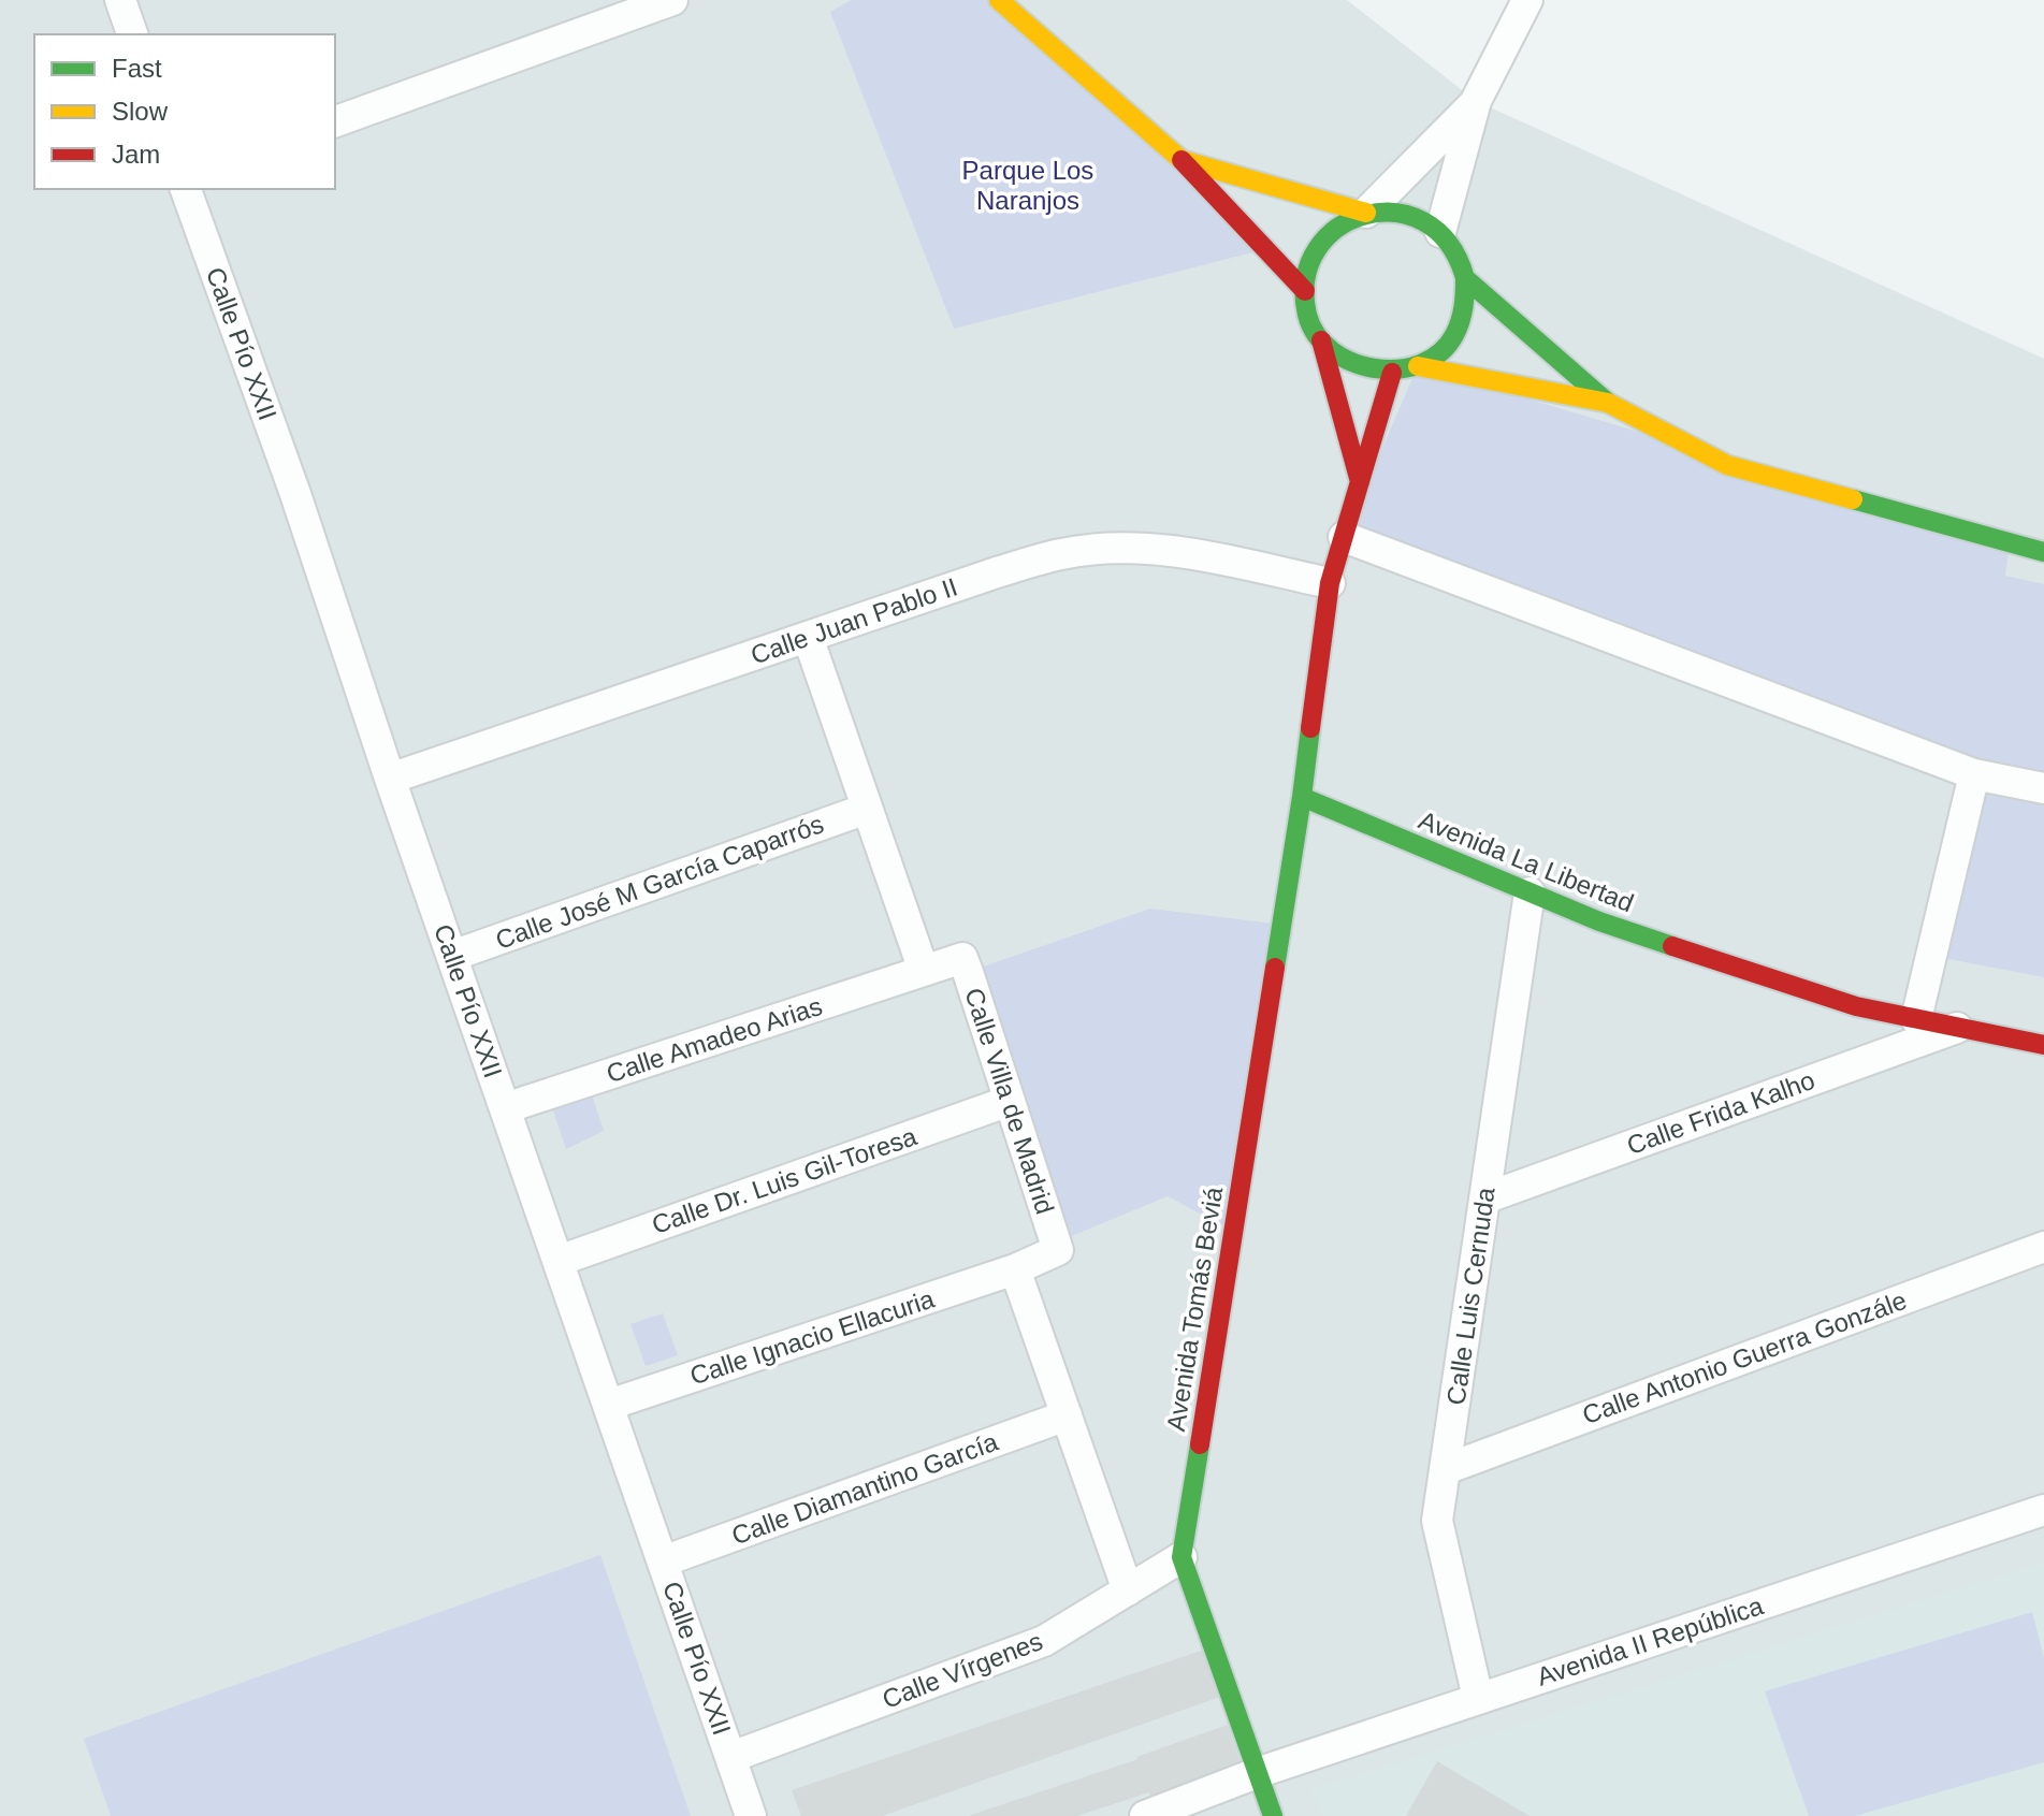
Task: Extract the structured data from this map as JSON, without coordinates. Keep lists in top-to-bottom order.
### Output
{
  "streets": {
    "street": [
      "Calle Pío XXII",
      "Calle Juan Pablo II",
      "Avenida La Libertad",
      "Calle José M García Caparrós",
      "Calle Amadeo Arias",
      "Calle Villa de Madrid",
      "Calle Frida Kalho",
      "Calle Dr. Luis Gil-Toresa",
      "Calle Luis Cernuda",
      "Avenida Tomás Beviá",
      "Calle Ignacio Ellacuria",
      "Calle Antonio Guerra Gonzále",
      "Calle Diamantino García",
      "Avenida II República",
      "Calle Vírgenes"
    ]
  },
  "crossings": [
    ["Calle Pío XXII", "Calle Juan Pablo II"],
    ["Calle Pío XXII", "Calle José M García Caparrós"],
    ["Calle Pío XXII", "Calle Amadeo Arias"],
    ["Calle Pío XXII", "Calle Dr. Luis Gil-Toresa"],
    ["Calle Pío XXII", "Calle Ignacio Ellacuria"],
    ["Calle Pío XXII", "Calle Diamantino García"],
    ["Calle Pío XXII", "Calle Vírgenes"],
    ["Avenida La Libertad", "Calle Frida Kalho"],
    ["Avenida La Libertad", "Calle Luis Cernuda"],
    ["Avenida La Libertad", "Avenida Tomás Beviá"],
    ["Calle Amadeo Arias", "Calle Villa de Madrid"],
    ["Calle Villa de Madrid", "Calle Dr. Luis Gil-Toresa"],
    ["Calle Villa de Madrid", "Calle Ignacio Ellacuria"],
    ["Calle Frida Kalho", "Calle Luis Cernuda"],
    ["Calle Luis Cernuda", "Calle Antonio Guerra Gonzále"],
    ["Calle Luis Cernuda", "Avenida II República"],
    ["Avenida Tomás Beviá", "Avenida II República"],
    ["Avenida Tomás Beviá", "Calle Vírgenes"]
  ],
  "parks": ["Parque Los Naranjos"],
  "legend": ["Fast", "Slow", "Jam"]
}
